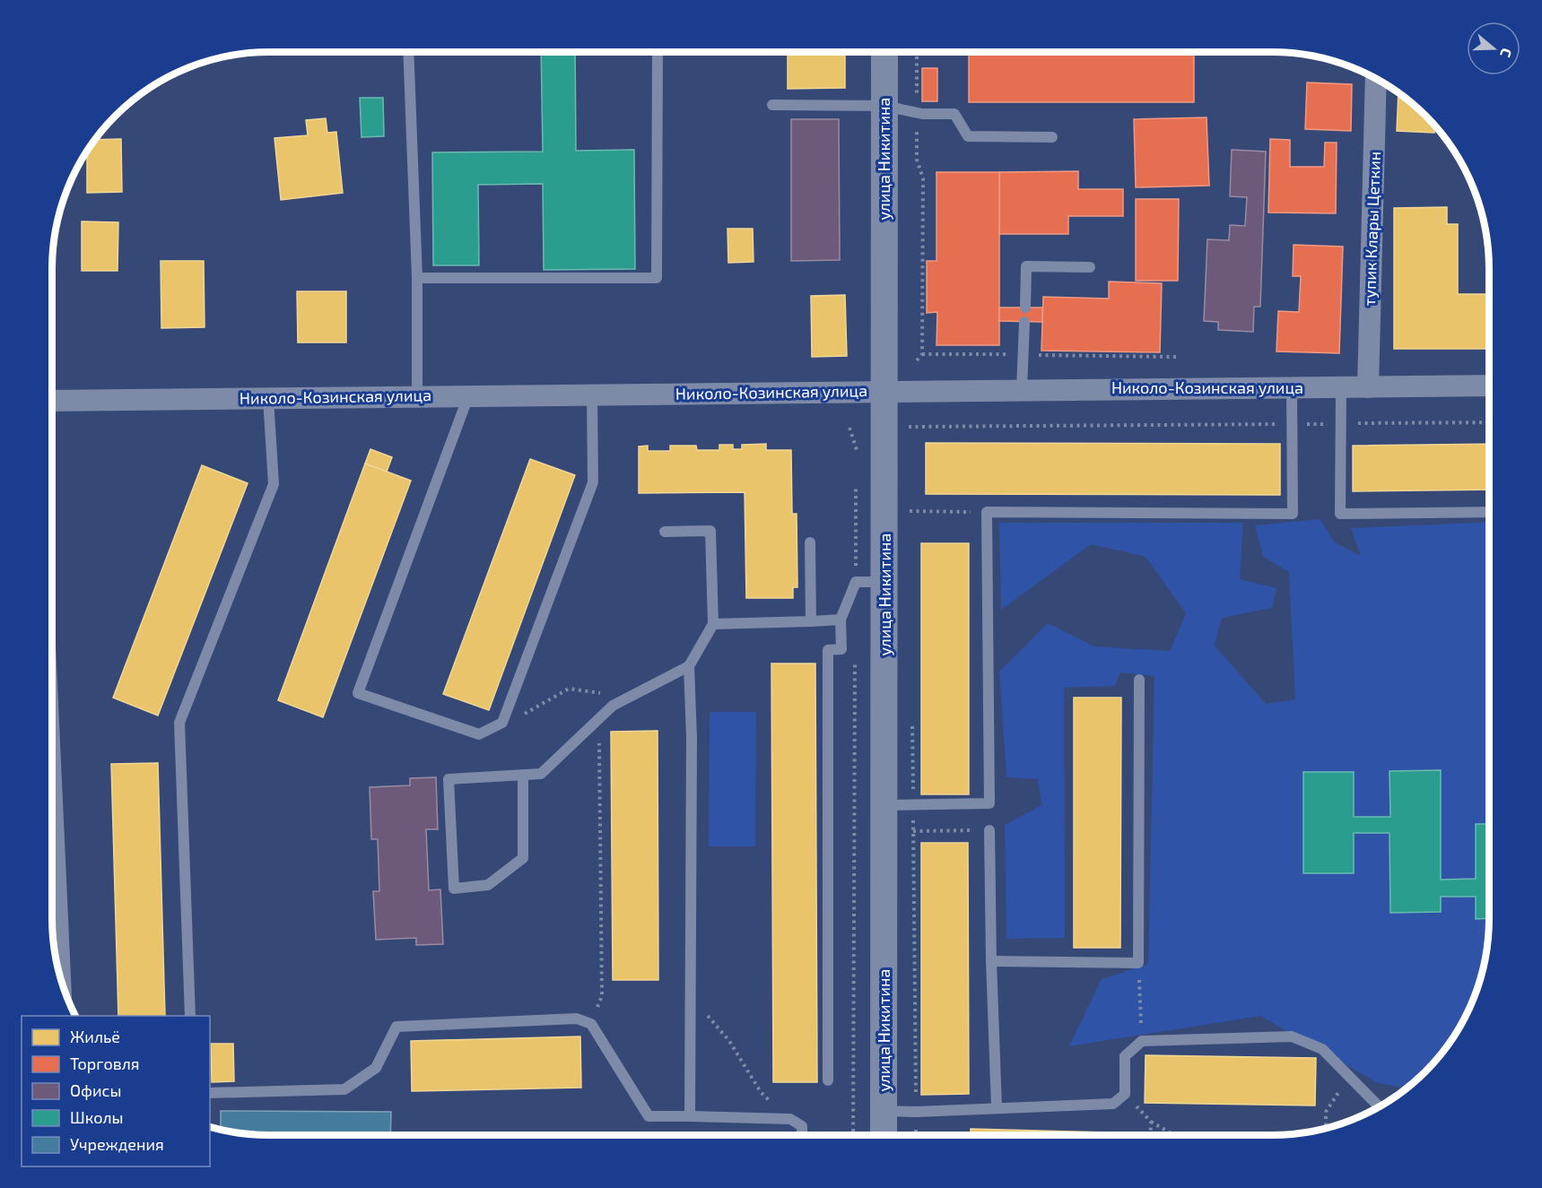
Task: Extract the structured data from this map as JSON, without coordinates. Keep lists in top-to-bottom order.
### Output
{
  "streets": {
    "street": ["улица Никитина", "тупик Клары Цеткин", "Николо-Козинская улица"]
  },
  "crossings": [
    ["улица Никитина", "Николо-Козинская улица"],
    ["тупик Клары Цеткин", "Николо-Козинская улица"]
  ],
  "legend": [
    "Жильё",
    "Торговля",
    "Офисы",
    "Школы",
    "Учреждения"
  ],
  "north": "right"
}
